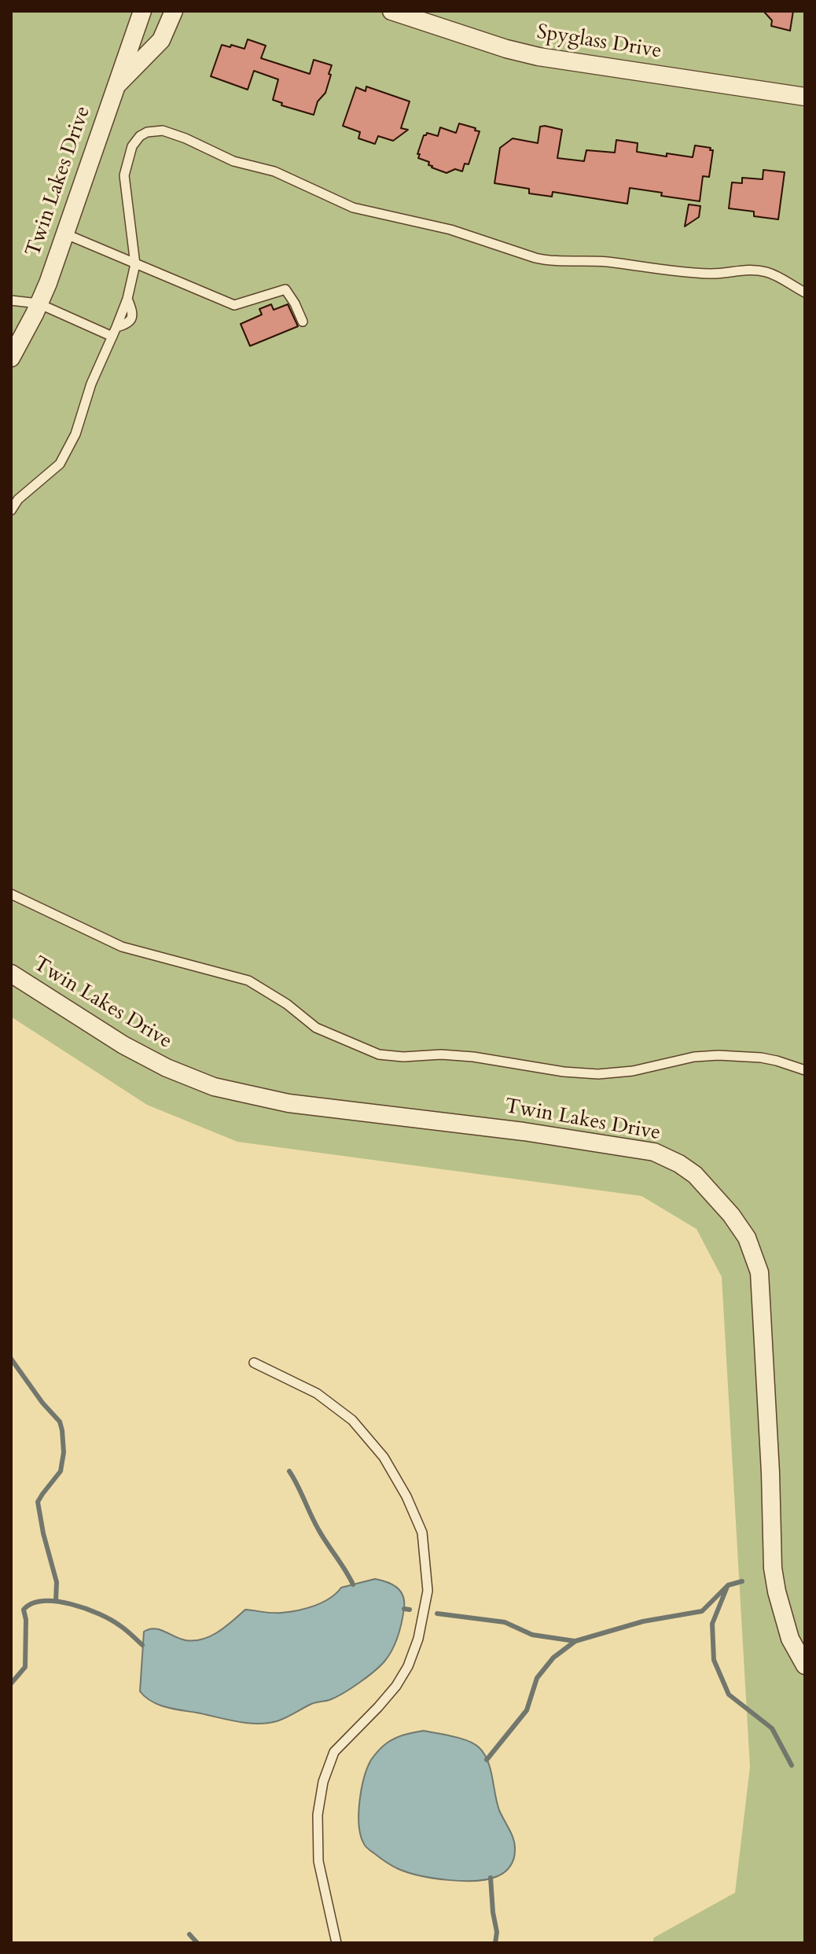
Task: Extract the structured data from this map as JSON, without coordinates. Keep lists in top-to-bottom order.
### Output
{
  "streets": {
    "street": ["Spyglass Drive", "Twin Lakes Drive"]
  }
}
